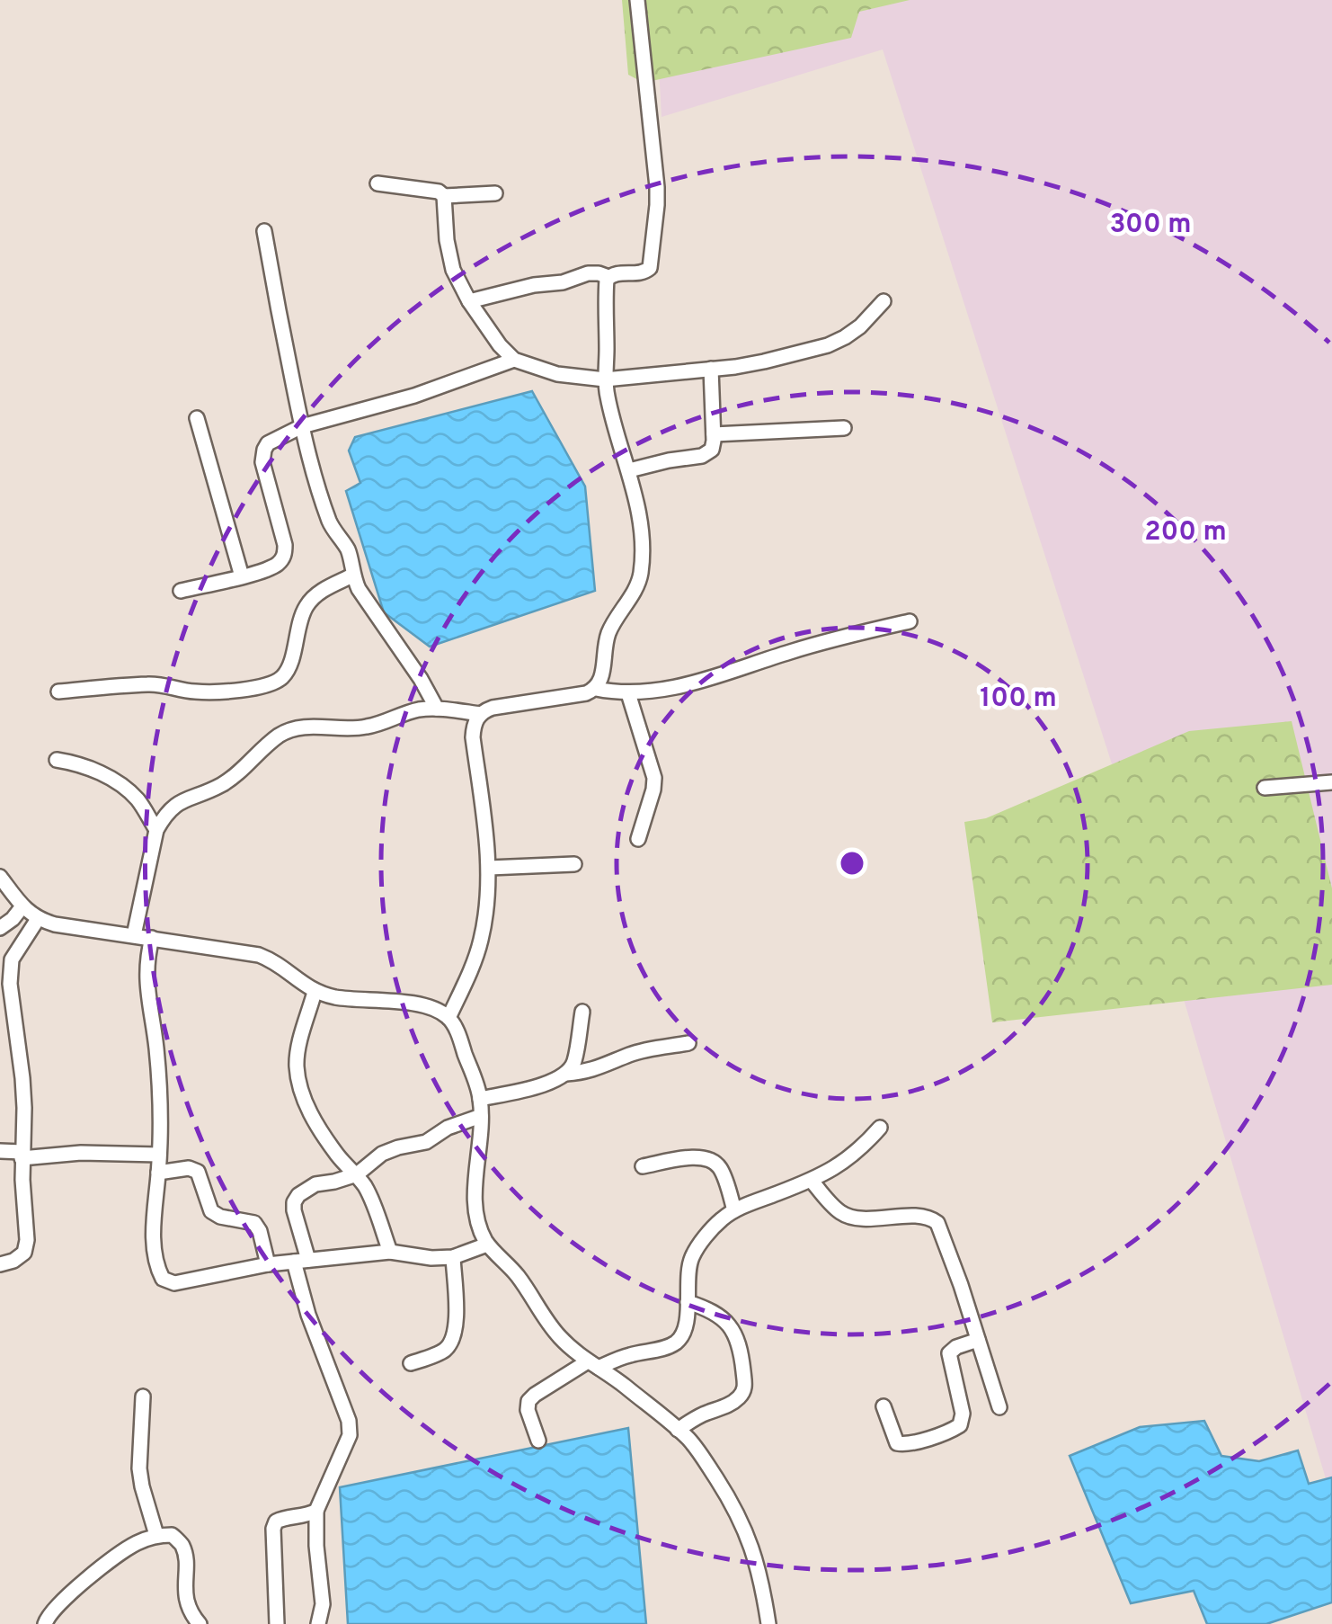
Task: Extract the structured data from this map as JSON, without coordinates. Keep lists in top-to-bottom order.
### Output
{
  "rings": ["300 m", "200 m", "100 m"]
}
